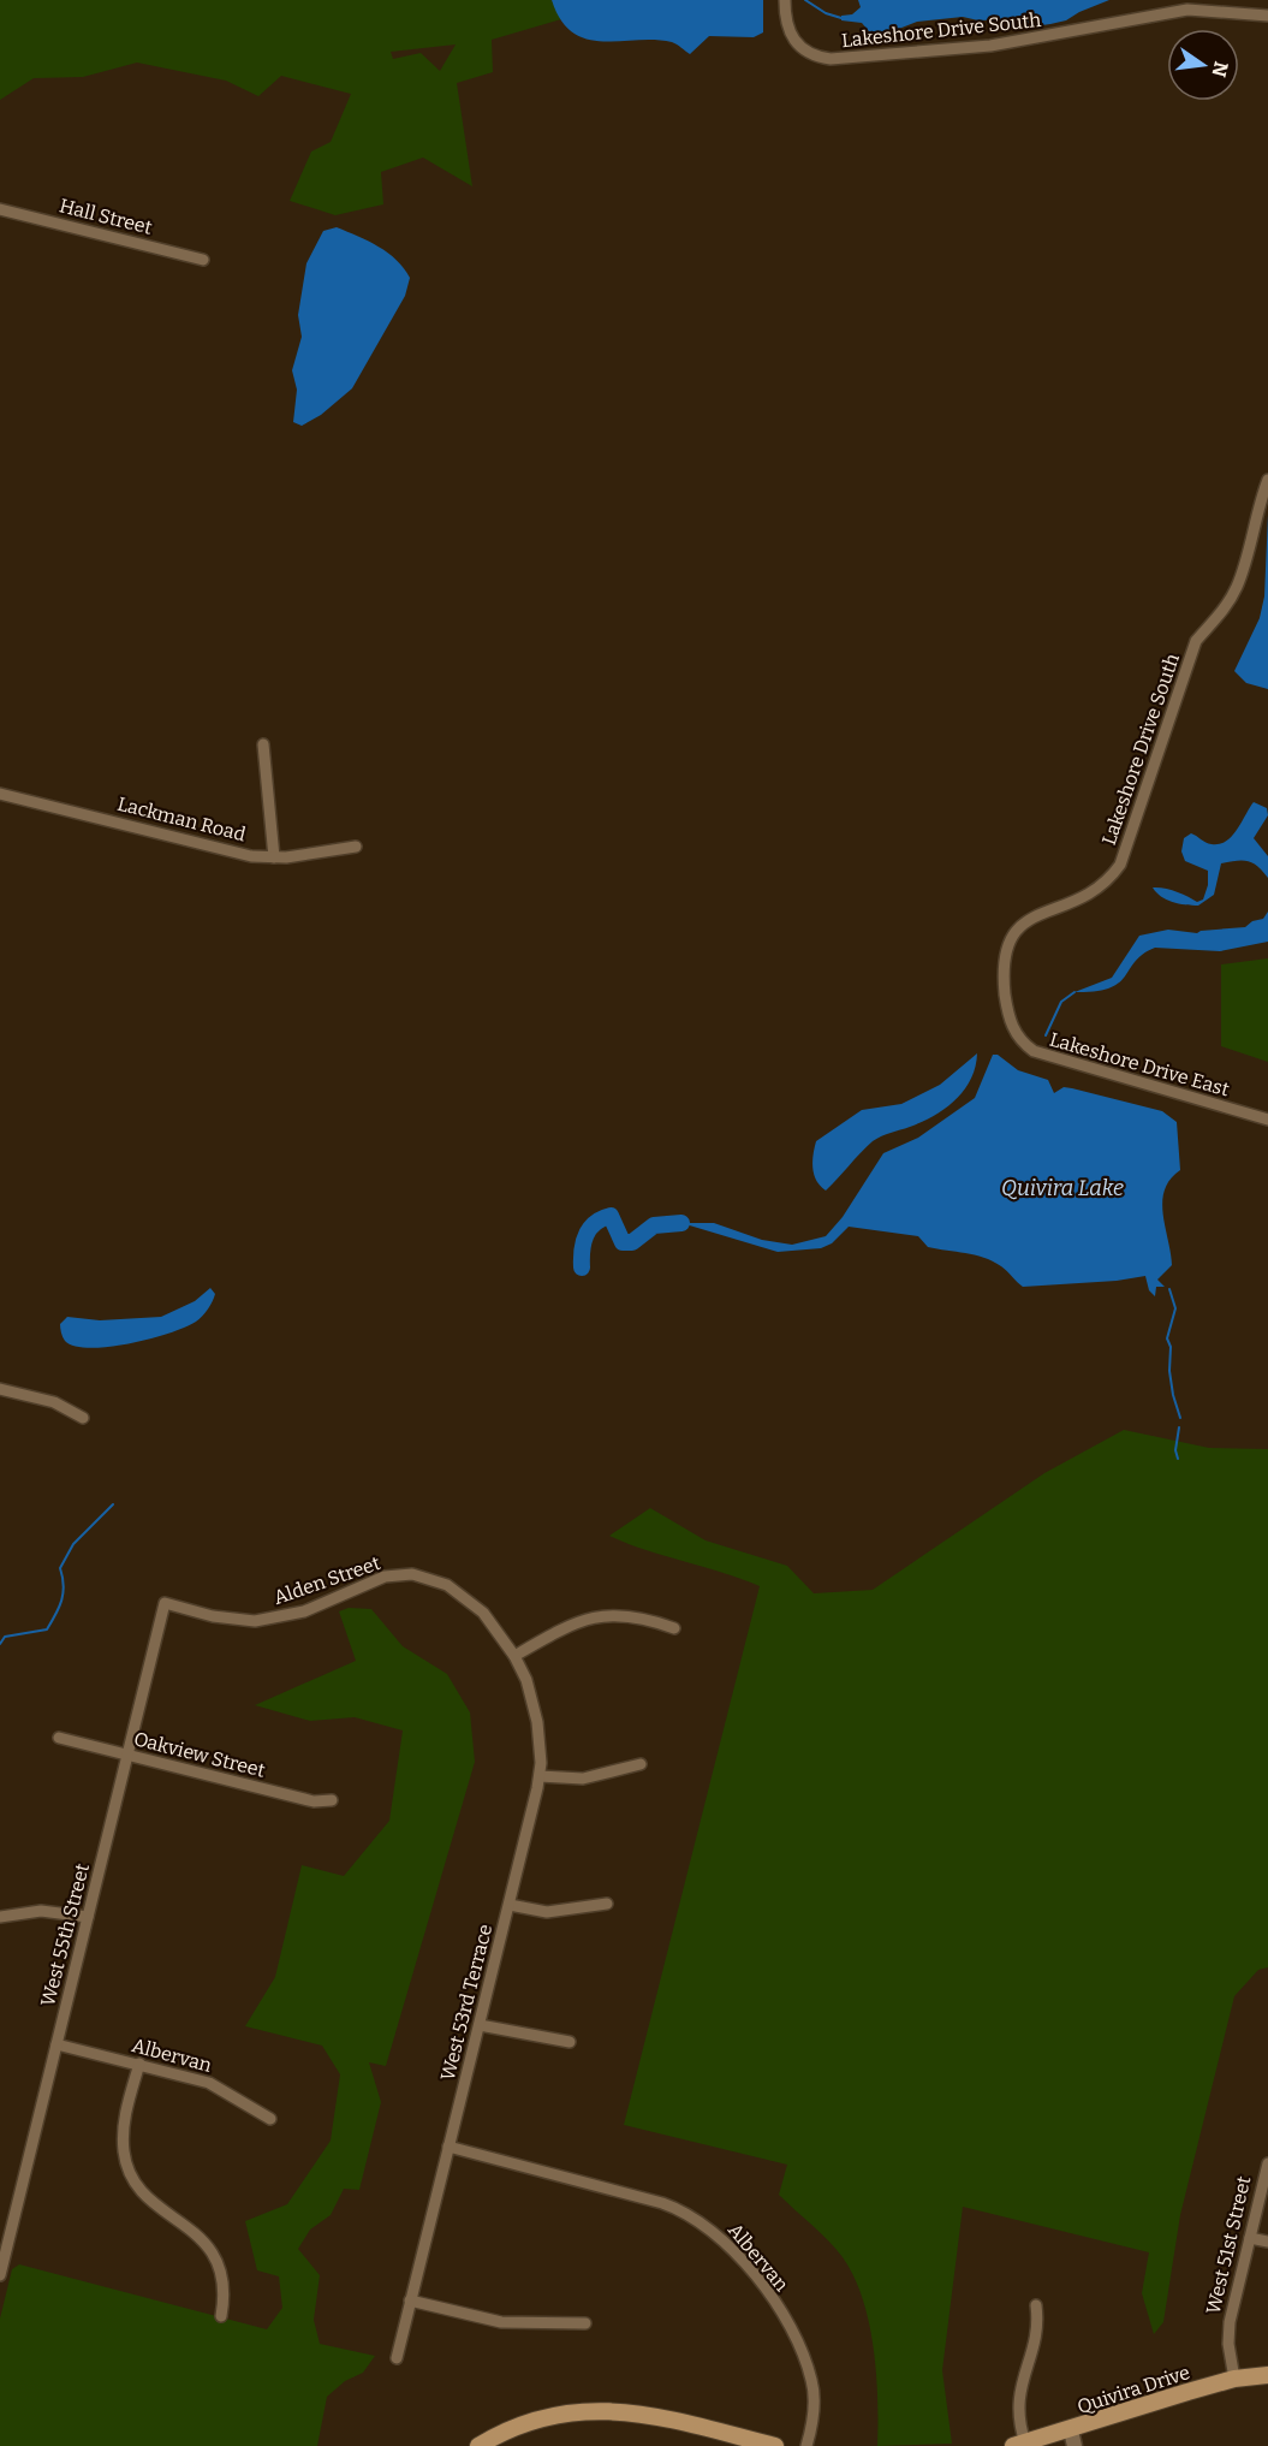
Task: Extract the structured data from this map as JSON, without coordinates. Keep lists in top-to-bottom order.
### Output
{
  "streets": {
    "main road": ["Quivira Drive"],
    "street": [
      "Lakeshore Drive South",
      "Hall Street",
      "Lackman Road",
      "Lakeshore Drive East",
      "Alden Street",
      "Oakview Street",
      "West 55th Street",
      "West 53rd Terrace",
      "Albervan",
      "West 51st Street"
    ]
  },
  "crossings": [
    ["Lakeshore Drive South", "Lakeshore Drive East"],
    ["Alden Street", "West 55th Street"],
    ["Alden Street", "West 53rd Terrace"],
    ["Oakview Street", "West 55th Street"],
    ["West 55th Street", "Albervan"],
    ["West 53rd Terrace", "Albervan"],
    ["West 51st Street", "Quivira Drive"]
  ],
  "water": ["Quivira Lake"],
  "north": "right"
}
